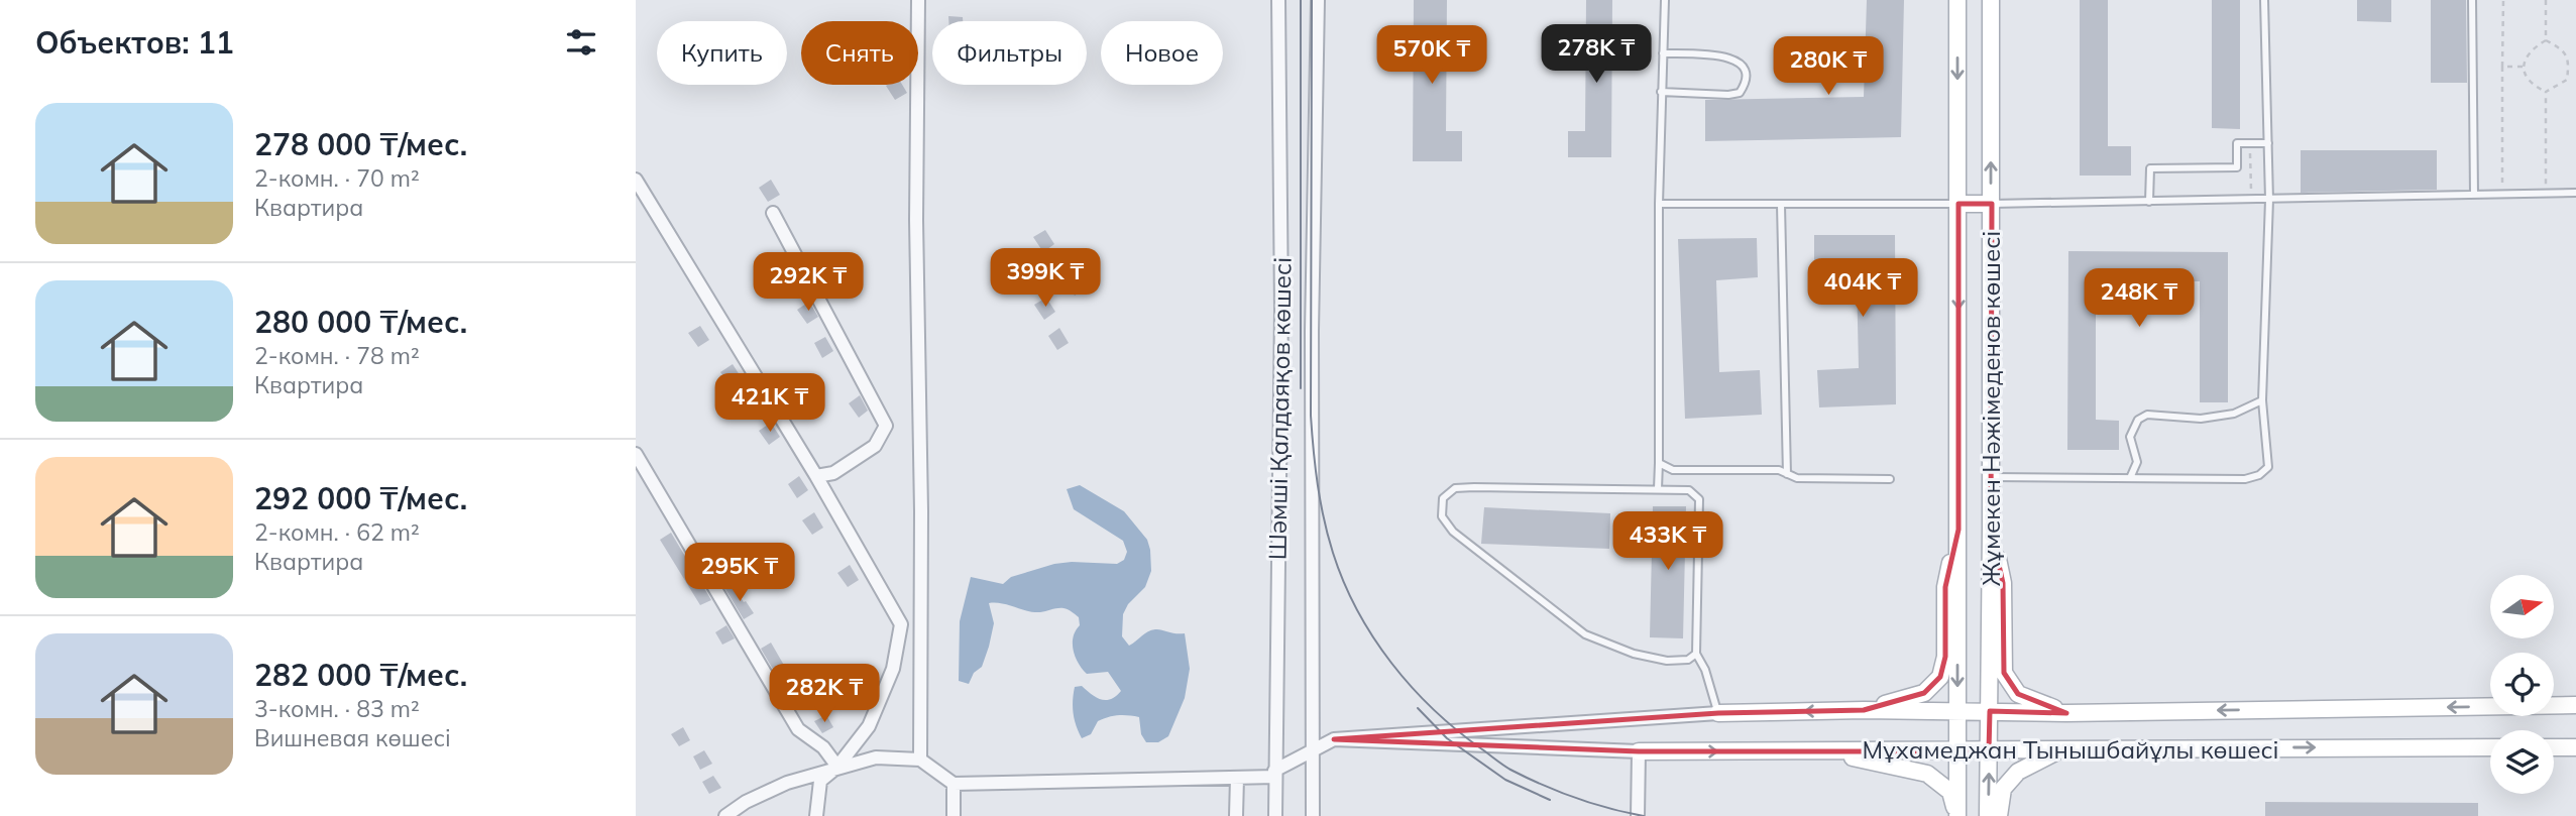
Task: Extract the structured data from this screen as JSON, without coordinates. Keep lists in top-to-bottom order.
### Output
{
  "streets": {
    "street": ["Шәмші Қалдаяқов көшесі", "Жұмекен Нәжімеденов көшесі", "Мұхамеджан Тынышбайұлы көшесі"]
  },
  "crossings": [
    ["Жұмекен Нәжімеденов көшесі", "Мұхамеджан Тынышбайұлы көшесі"]
  ],
  "north": "right",
  "page": {
    "heading": "Объектов: 11",
    "chip": [
      "Купить",
      "Снять",
      "Фильтры",
      "Новое"
    ],
    "price": [
      "278K ₸",
      "570K ₸",
      "280K ₸",
      "399K ₸",
      "292K ₸",
      "404K ₸",
      "248K ₸",
      "421K ₸",
      "433K ₸",
      "295K ₸",
      "282K ₸"
    ],
    "list": [
      {
        "name": "278 000 ₸/мес.",
        "note": "2-комн. · 70 m² · Квартира"
      },
      {
        "name": "280 000 ₸/мес.",
        "note": "2-комн. · 78 m² · Квартира"
      },
      {
        "name": "292 000 ₸/мес.",
        "note": "2-комн. · 62 m² · Квартира"
      },
      {
        "name": "282 000 ₸/мес.",
        "note": "3-комн. · 83 m² · Вишневая көшесі"
      }
    ]
  }
}
